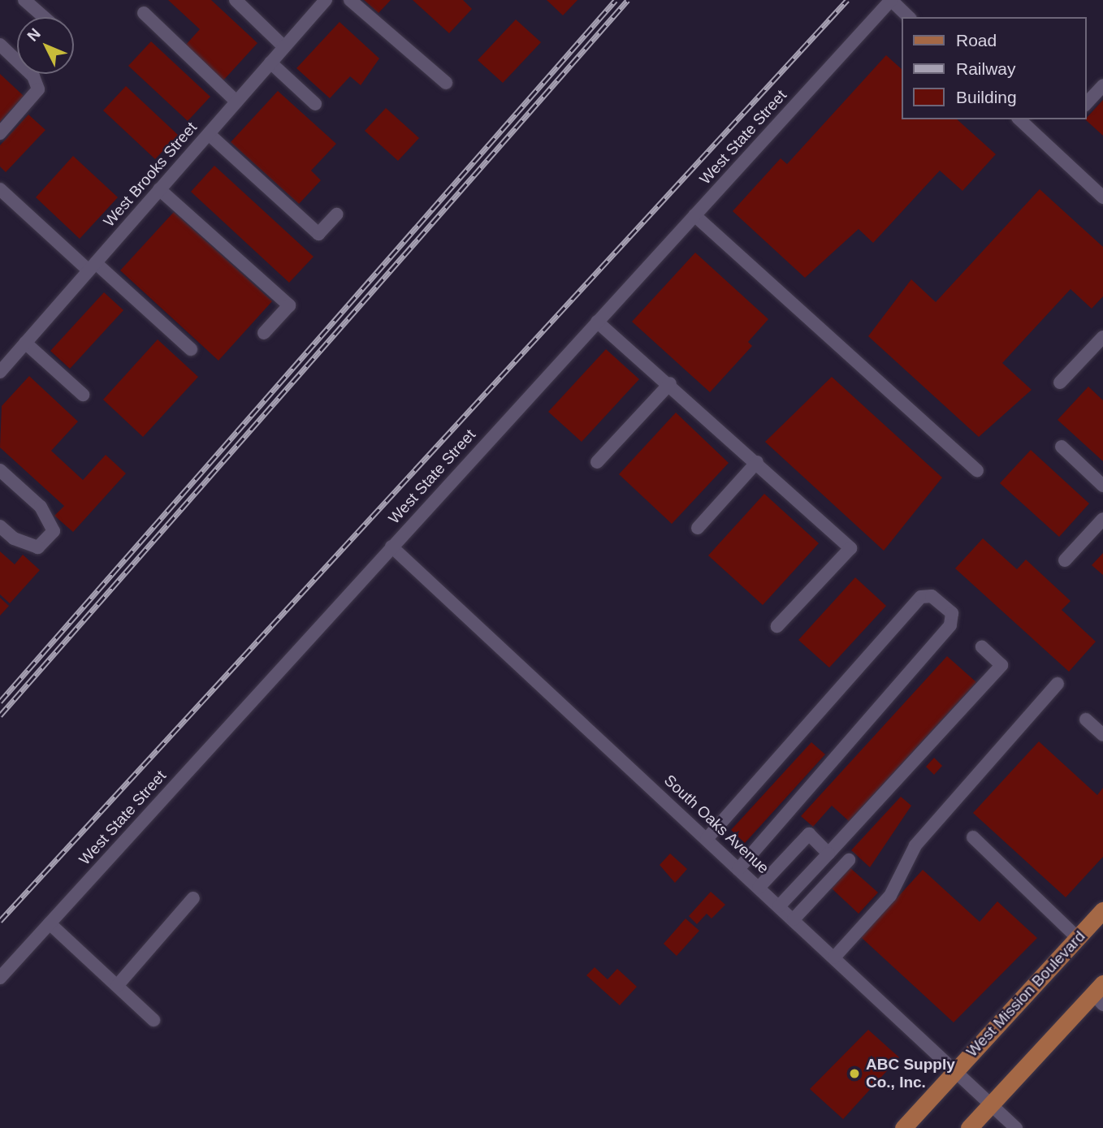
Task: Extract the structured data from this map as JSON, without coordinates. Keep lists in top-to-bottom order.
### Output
{
  "streets": {
    "main road": ["West Mission Boulevard"],
    "street": ["West State Street", "West Brooks Street", "South Oaks Avenue"]
  },
  "crossings": [
    ["West State Street", "South Oaks Avenue"],
    ["South Oaks Avenue", "West Mission Boulevard"]
  ],
  "places": ["ABC Supply Co., Inc."],
  "legend": ["Road", "Railway", "Building"],
  "north": "top left"
}
